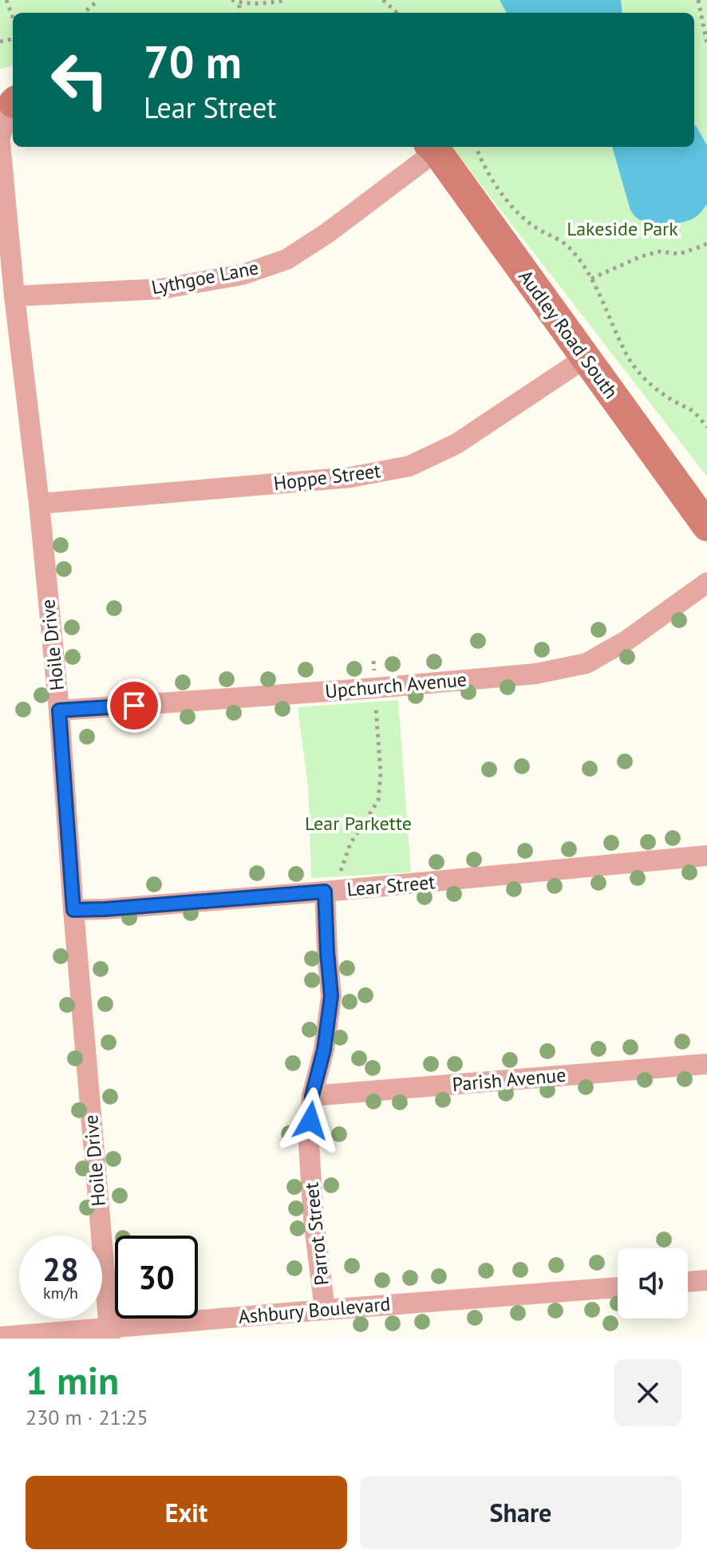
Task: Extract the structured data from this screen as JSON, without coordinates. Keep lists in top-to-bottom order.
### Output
{
  "streets": {
    "street": [
      "Lythgoe Lane",
      "Audley Road South",
      "Hoppe Street",
      "Hoile Drive",
      "Upchurch Avenue",
      "Lear Street",
      "Parish Avenue",
      "Parrot Street",
      "Ashbury Boulevard"
    ]
  },
  "crossings": [
    ["Lythgoe Lane", "Audley Road South"],
    ["Lythgoe Lane", "Hoile Drive"],
    ["Audley Road South", "Hoppe Street"],
    ["Hoppe Street", "Hoile Drive"],
    ["Hoile Drive", "Upchurch Avenue"],
    ["Hoile Drive", "Lear Street"],
    ["Hoile Drive", "Ashbury Boulevard"],
    ["Lear Street", "Parrot Street"],
    ["Parish Avenue", "Parrot Street"],
    ["Parrot Street", "Ashbury Boulevard"]
  ],
  "parks": ["Lakeside Park", "Lear Parkette"],
  "page": {
    "turn": ["70 m", "Lear Street"],
    "speed": "28 km/h",
    "limit": "30",
    "heading": ["1 min", "230 m · 21:25"],
    "buttons": ["Exit", "Share"]
  }
}
